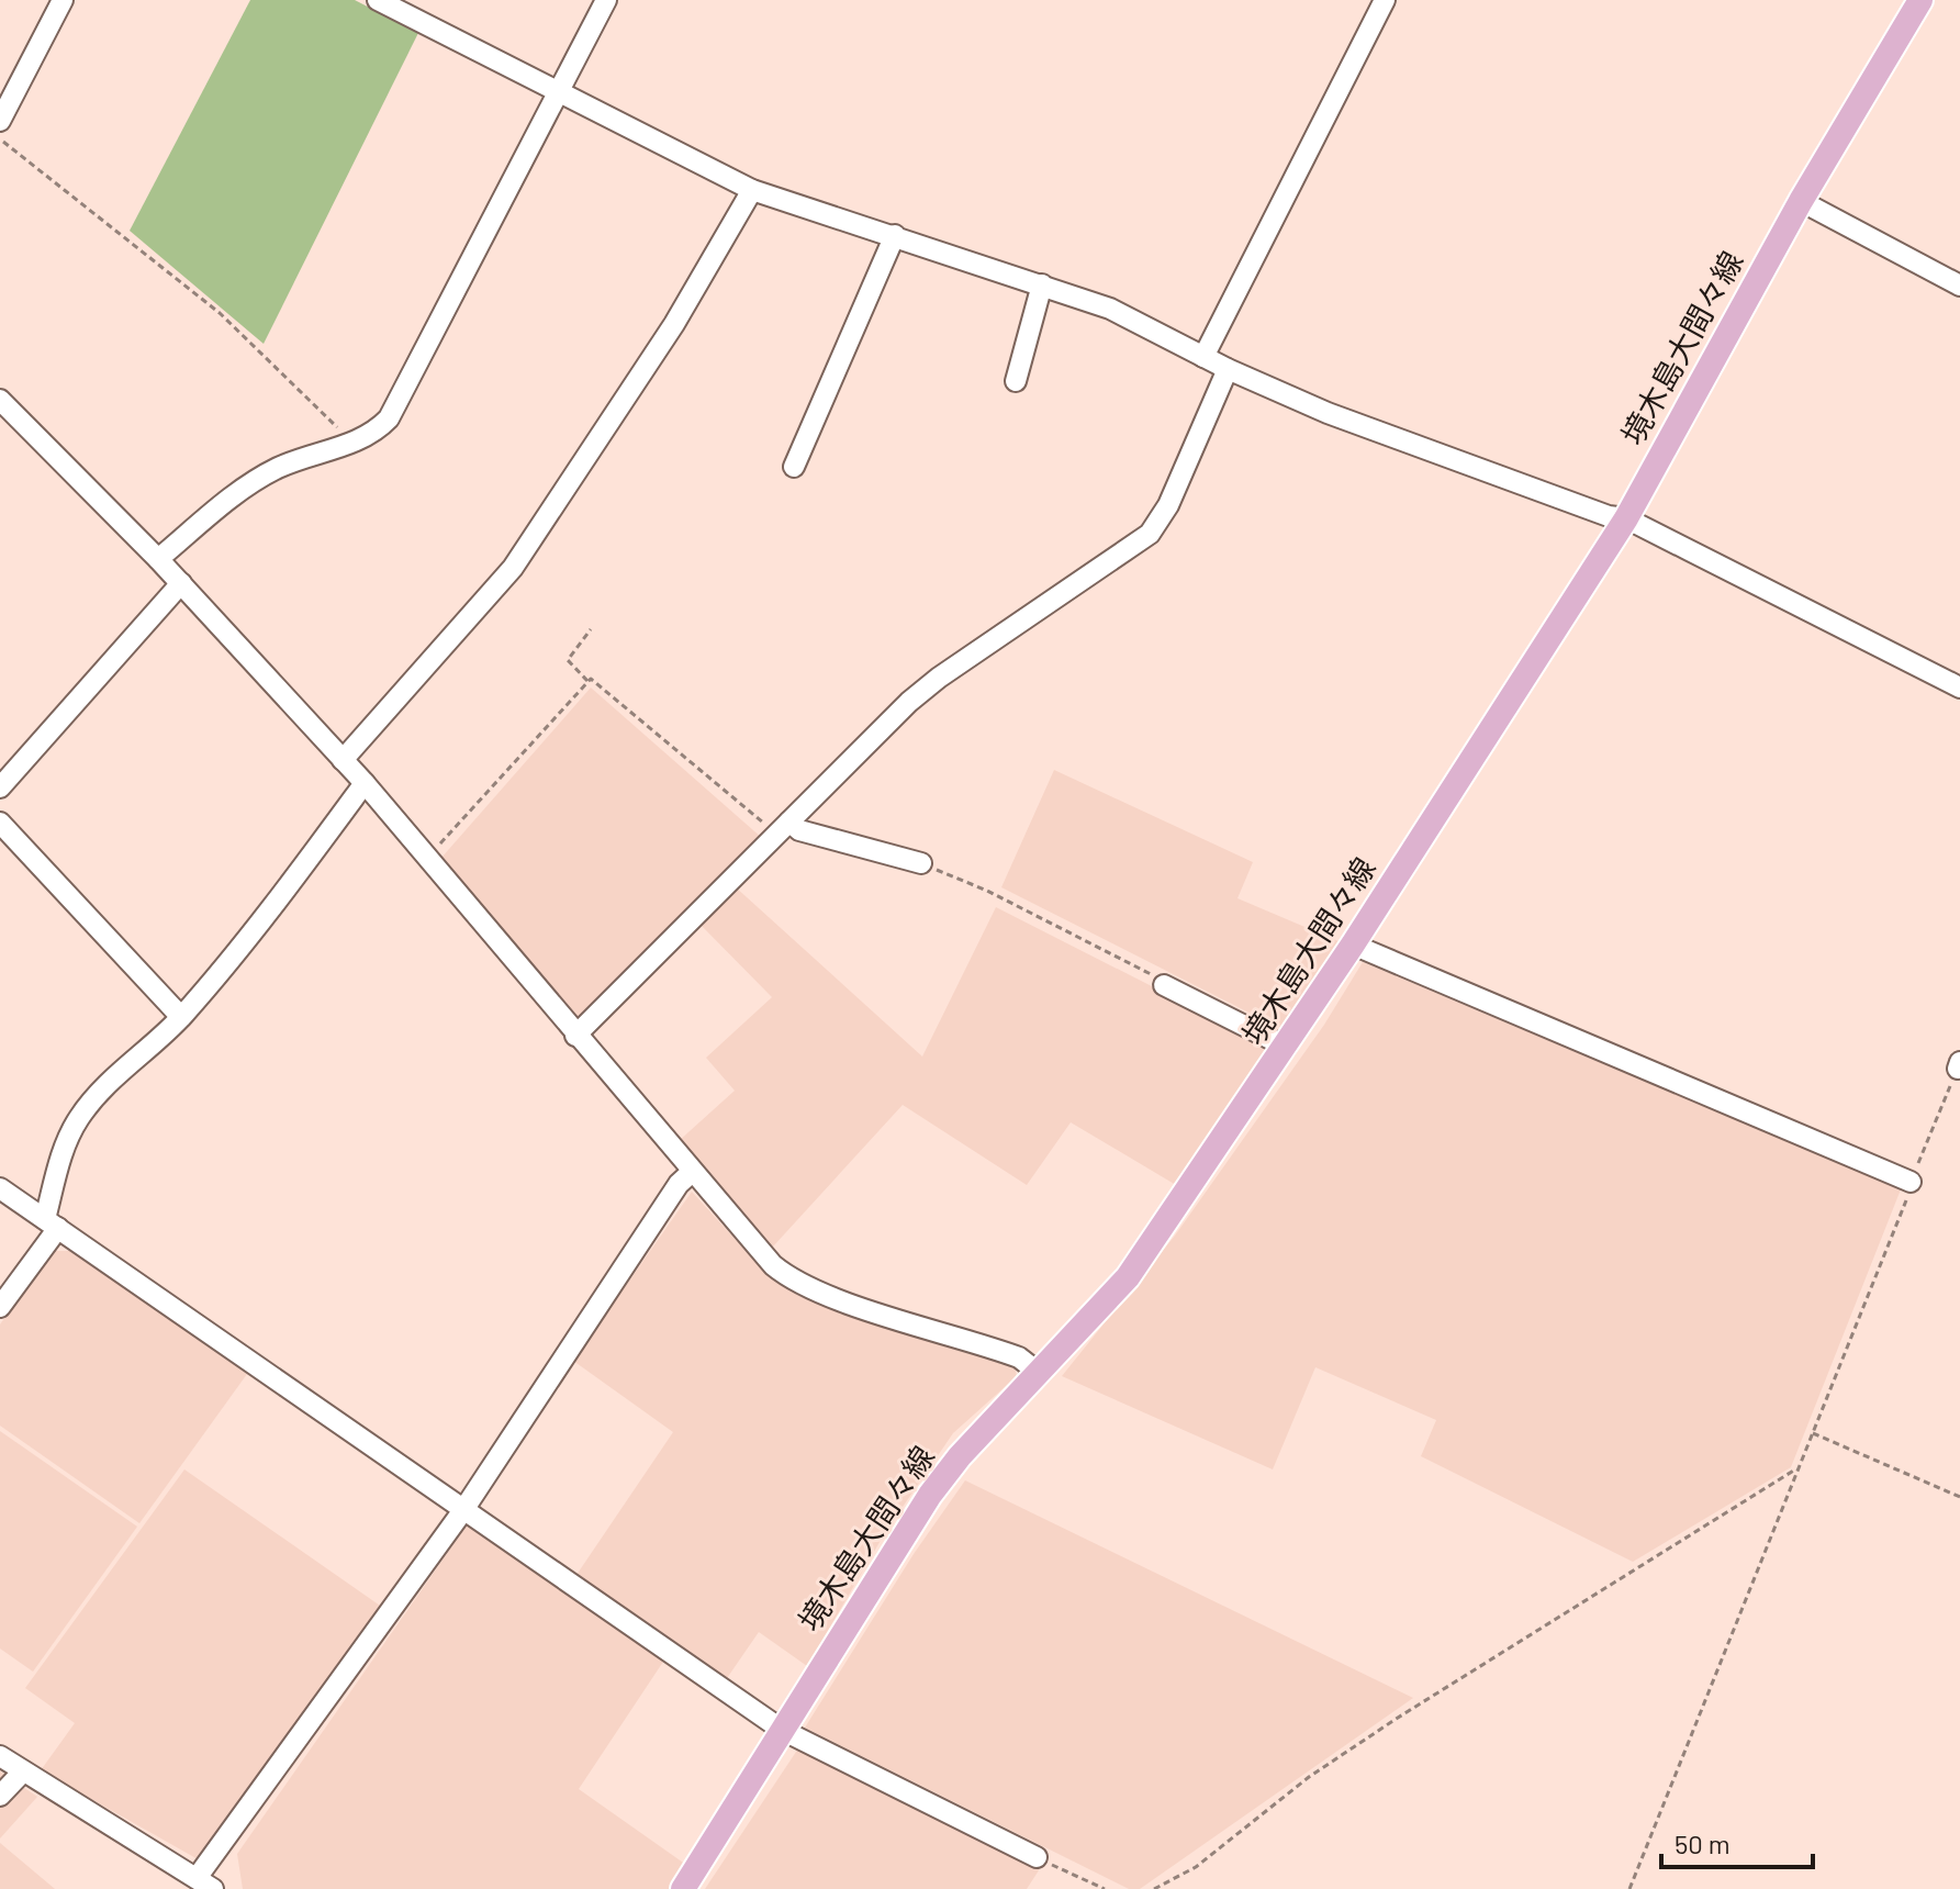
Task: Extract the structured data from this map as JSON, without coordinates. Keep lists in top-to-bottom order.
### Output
{
  "streets": {
    "main road": ["境木島大間々線"]
  },
  "scale_bar": "50 m"
}
